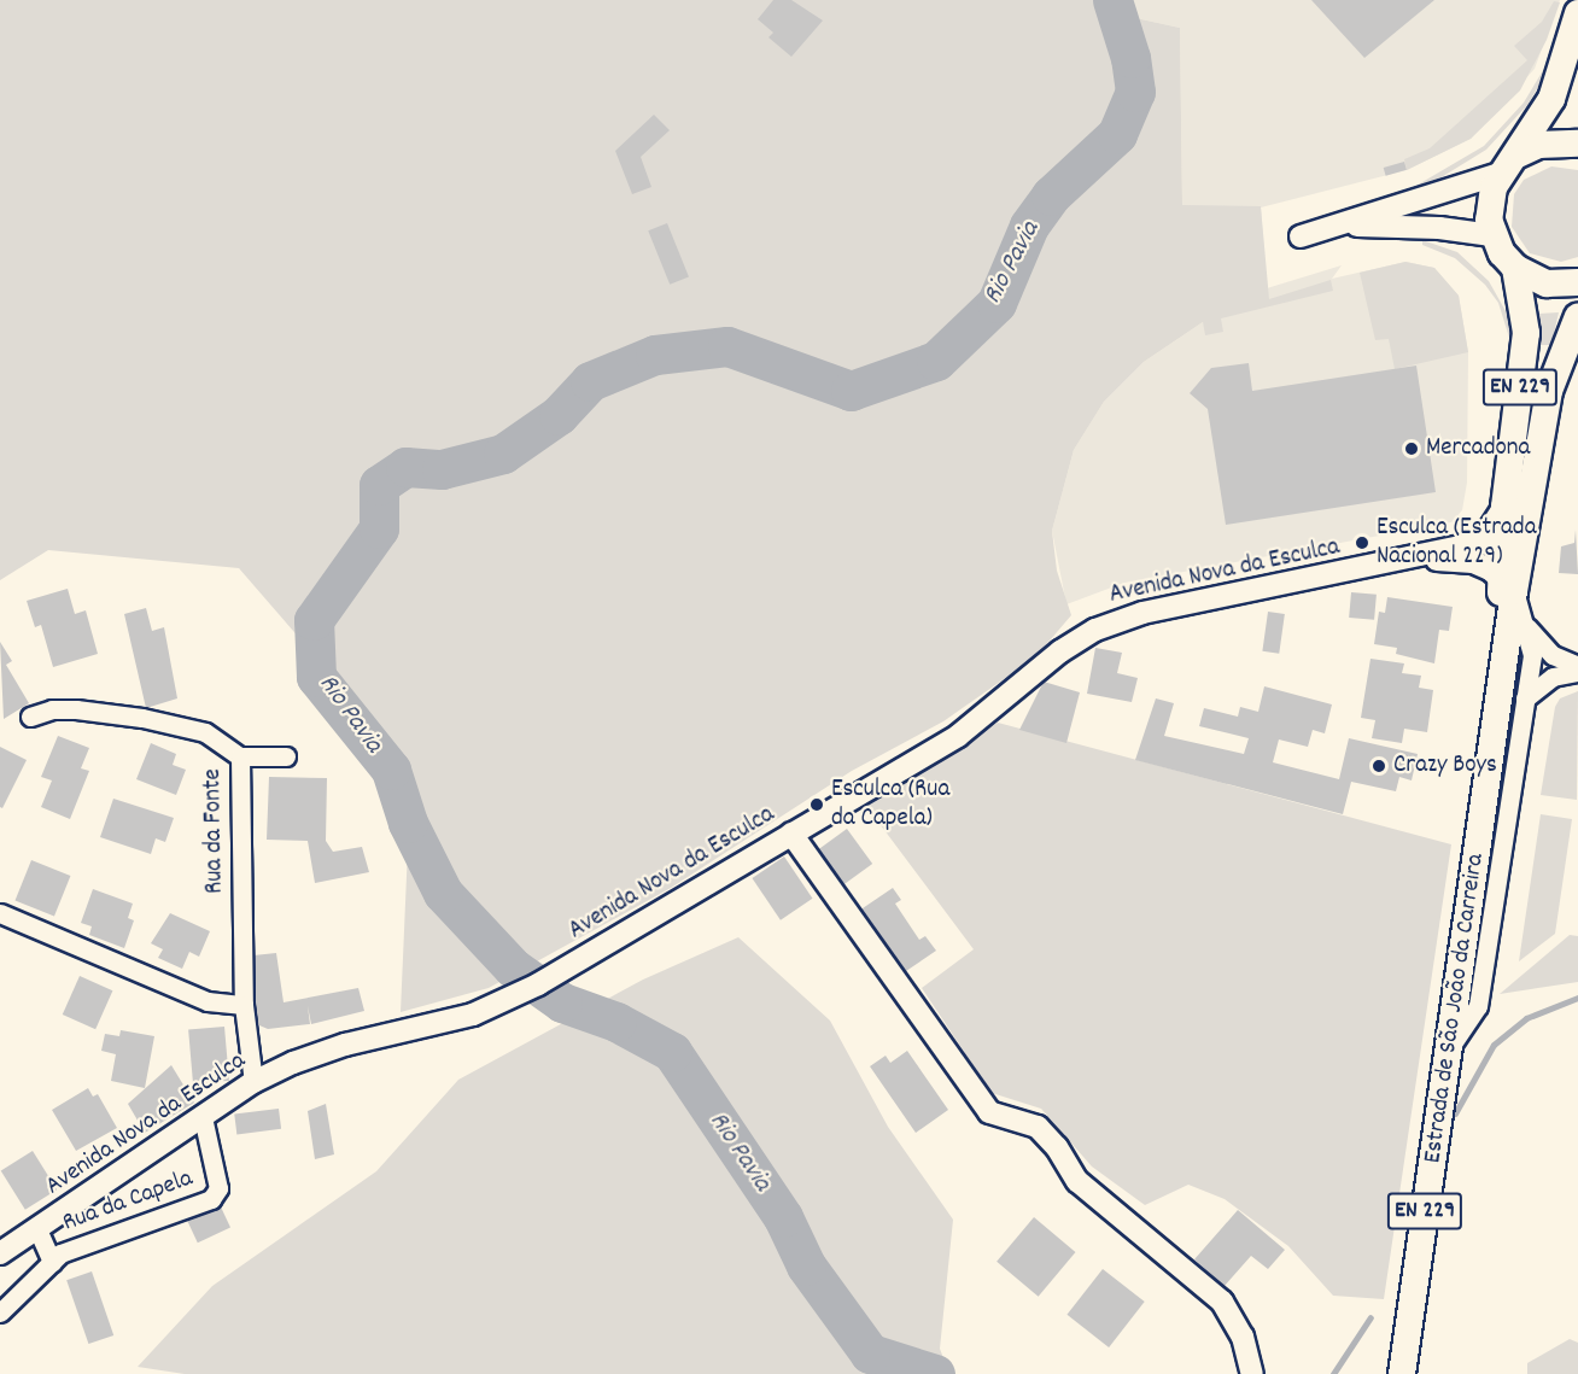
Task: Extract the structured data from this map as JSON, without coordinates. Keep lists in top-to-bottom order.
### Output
{
  "streets": {
    "main road": ["EN 229", "Estrada de São João da Carreira"],
    "street": ["Avenida Nova da Esculca", "Rua da Fonte", "Rua da Capela"]
  },
  "crossings": [
    ["EN 229", "Estrada de São João da Carreira"],
    ["Avenida Nova da Esculca", "Rua da Fonte"],
    ["Avenida Nova da Esculca", "Estrada de São João da Carreira"],
    ["Avenida Nova da Esculca", "Rua da Capela"]
  ],
  "water": ["Rio Pavia"],
  "places": [
    "Mercadona",
    "Esculca (Estrada Nacional 229)",
    "Crazy Boys",
    "Esculca (Rua da Capela)"
  ]
}
